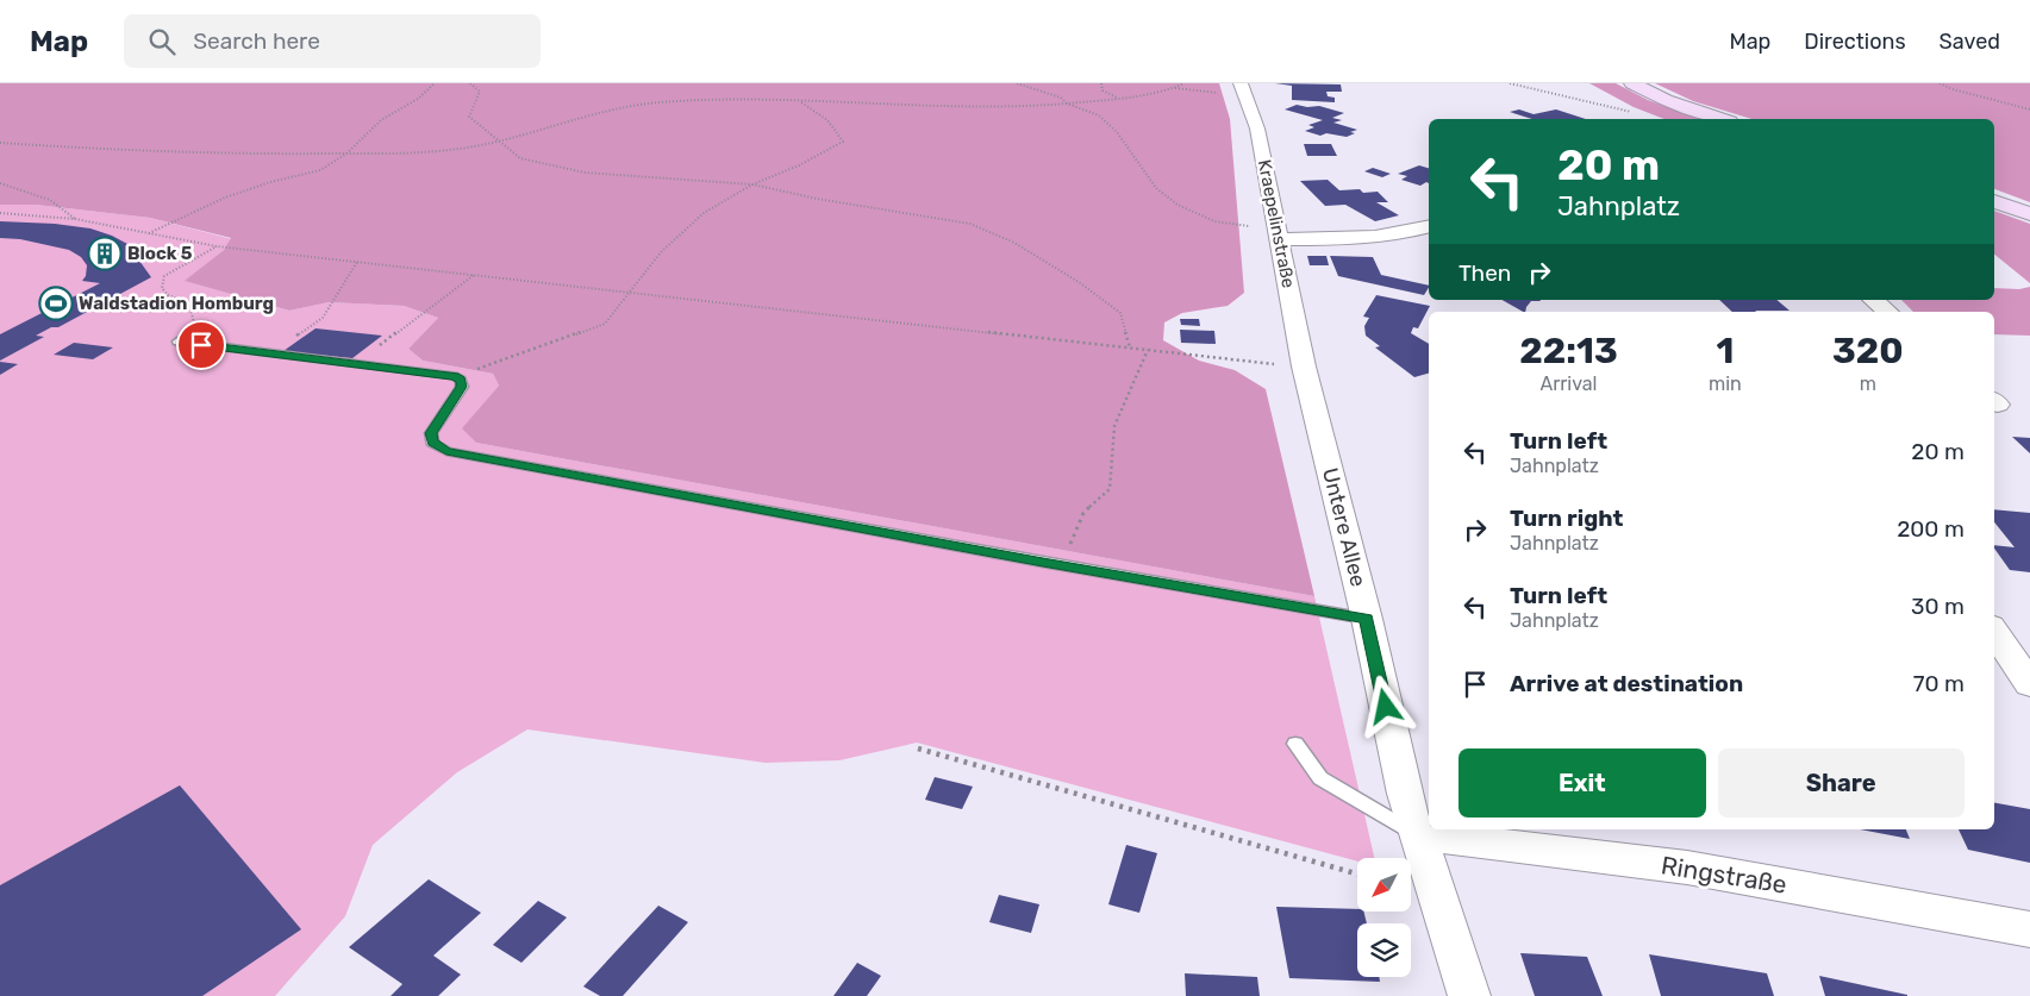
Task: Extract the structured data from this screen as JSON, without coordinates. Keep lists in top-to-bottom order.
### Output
{
  "streets": {
    "street": ["Kraepelinstraße", "Untere Allee", "Ringstraße"]
  },
  "crossings": [
    ["Kraepelinstraße", "Untere Allee"],
    ["Untere Allee", "Ringstraße"]
  ],
  "places": {
    "building": ["Block 5"],
    "sports": ["Waldstadion Homburg"]
  },
  "north": "bottom left",
  "page": {
    "header": "Map",
    "search": "Search here",
    "nav": ["Map", "Directions", "Saved"],
    "turn": ["20 m", "Jahnplatz"],
    "then": "Then",
    "eta": [
      "22:13",
      "Arrival",
      "1",
      "min",
      "320",
      "m"
    ],
    "list": [
      {
        "name": "Turn left",
        "note": "Jahnplatz",
        "value": "20 m"
      },
      {
        "name": "Turn right",
        "note": "Jahnplatz",
        "value": "200 m"
      },
      {
        "name": "Turn left",
        "note": "Jahnplatz",
        "value": "30 m"
      },
      {
        "name": "Arrive at destination",
        "value": "70 m"
      }
    ],
    "buttons": ["Exit", "Share"]
  }
}
